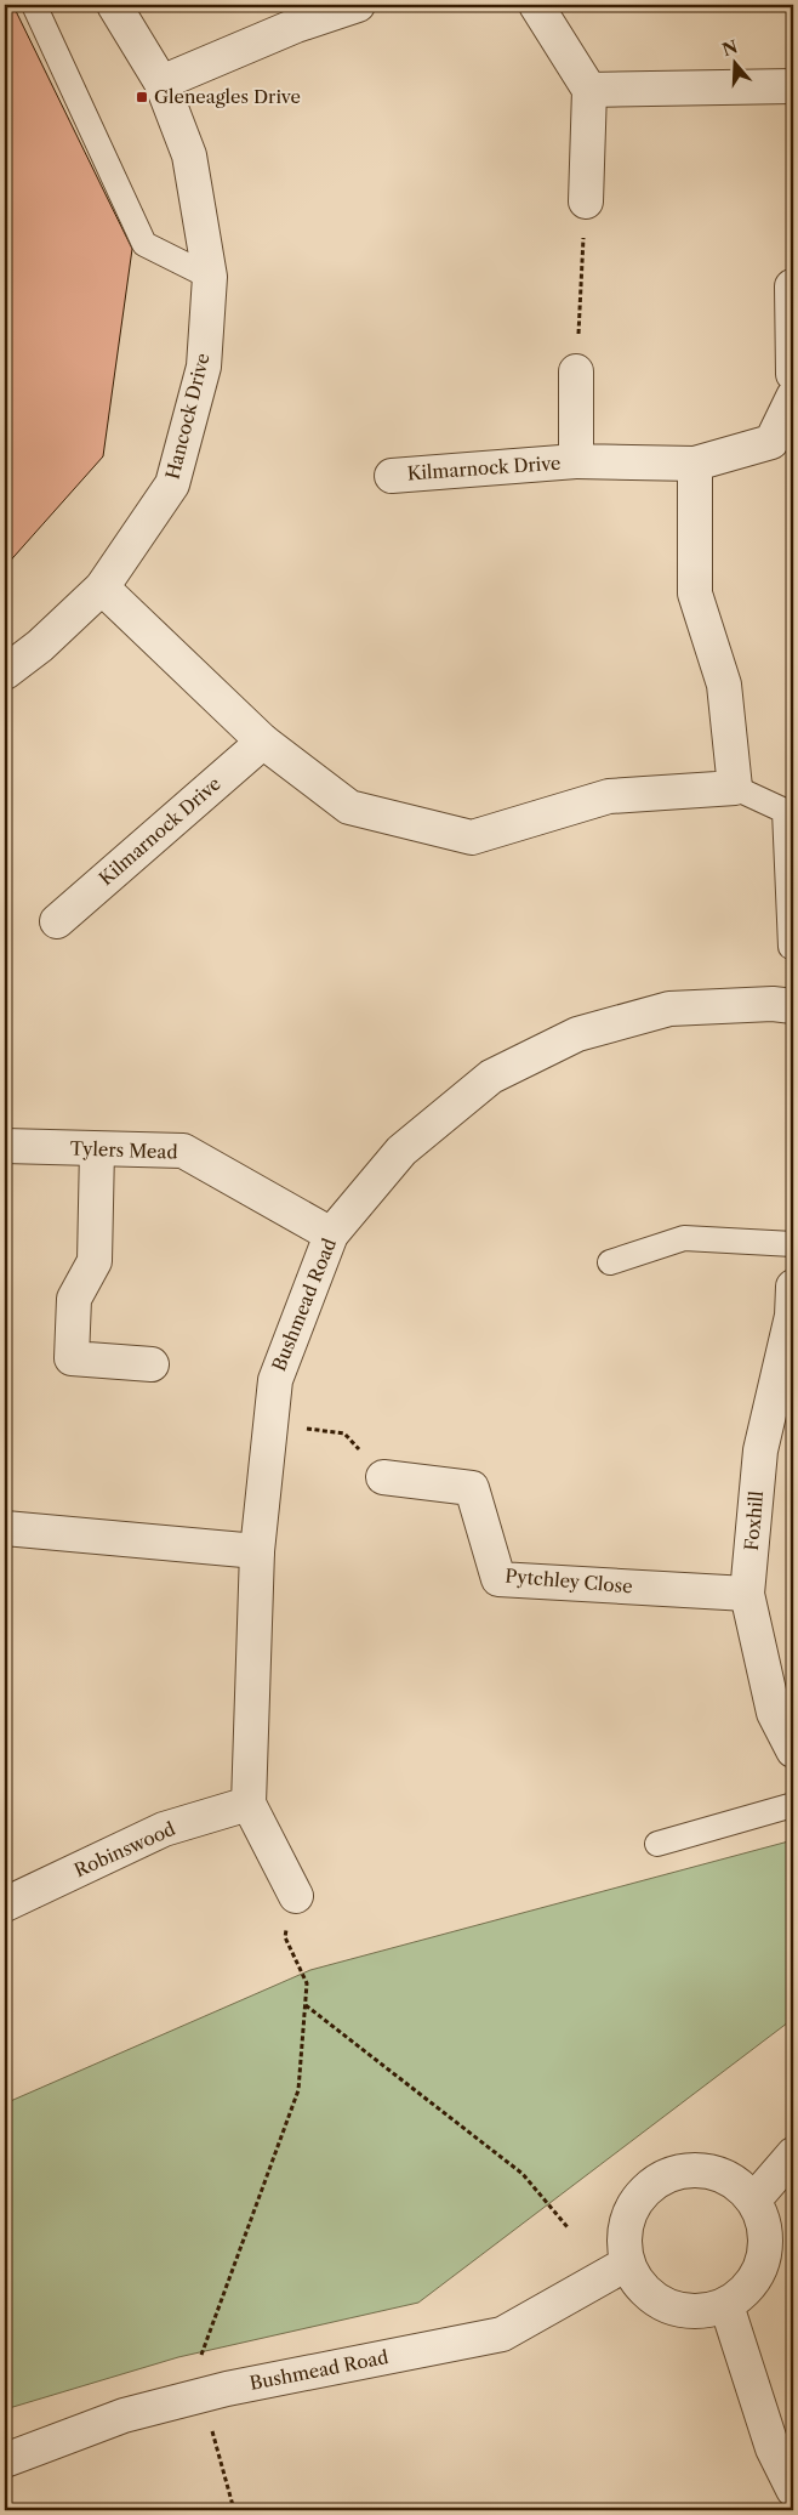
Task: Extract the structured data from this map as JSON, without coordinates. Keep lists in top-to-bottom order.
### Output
{
  "streets": {
    "street": [
      "Hancock Drive",
      "Kilmarnock Drive",
      "Tylers Mead",
      "Bushmead Road",
      "Foxhill",
      "Pytchley Close",
      "Robinswood"
    ]
  },
  "crossings": [
    ["Tylers Mead", "Bushmead Road"],
    ["Foxhill", "Pytchley Close"]
  ],
  "places": {
    "transit": ["Gleneagles Drive"]
  },
  "north": "top"
}
